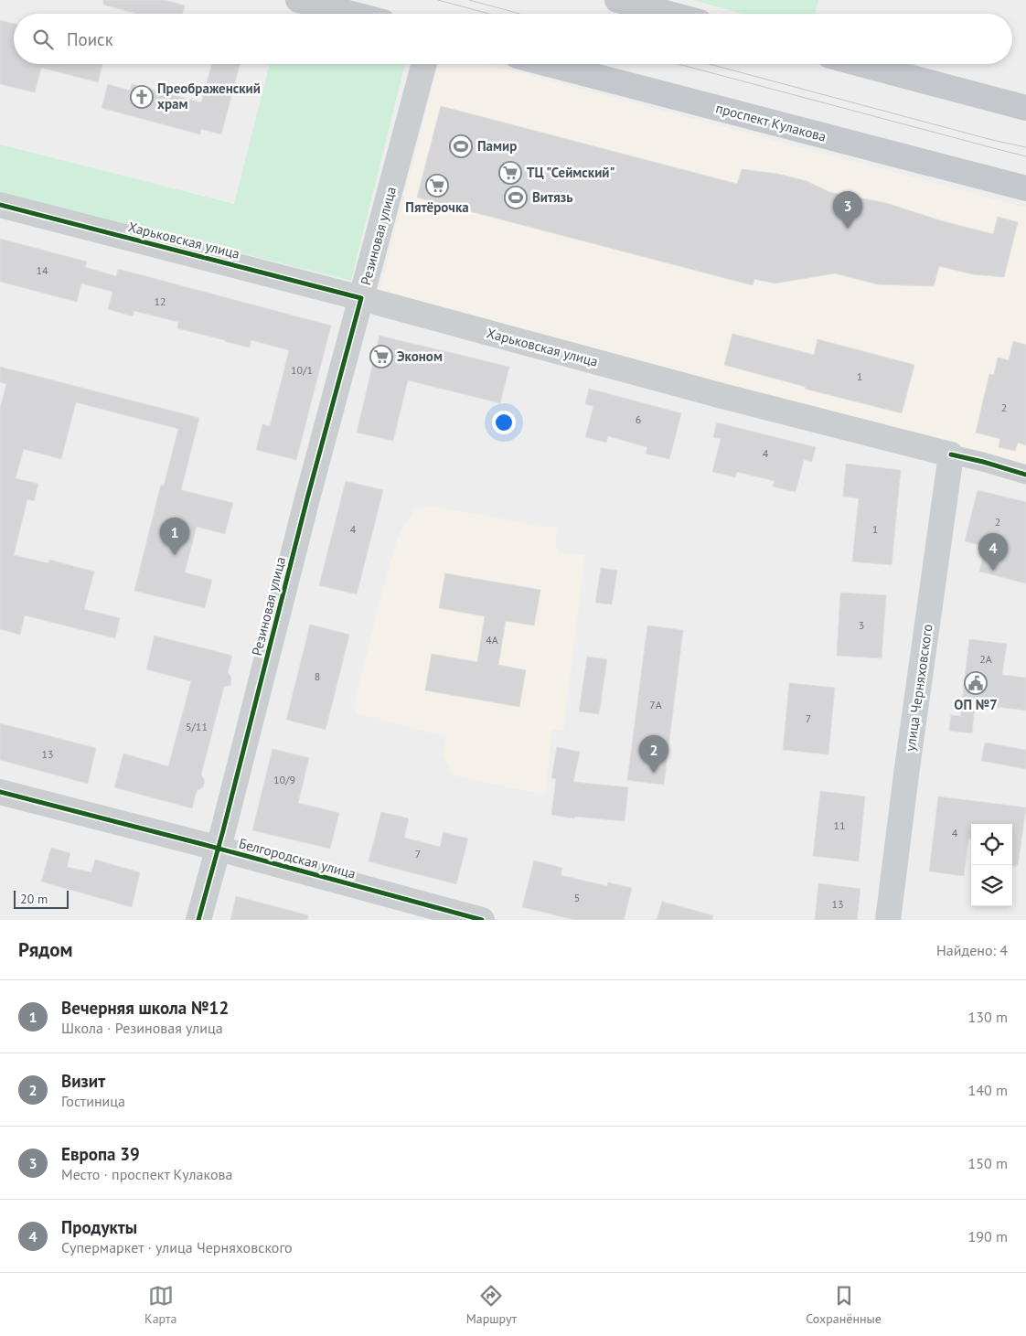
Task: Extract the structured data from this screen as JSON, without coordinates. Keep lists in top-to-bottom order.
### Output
{
  "streets": {
    "main road": ["проспект Кулакова"],
    "street": [
      "Резиновая улица",
      "Харьковская улица",
      "улица Черняховского",
      "Белгородская улица"
    ]
  },
  "crossings": [
    ["Резиновая улица", "Харьковская улица"],
    ["Резиновая улица", "Белгородская улица"],
    ["Харьковская улица", "улица Черняховского"]
  ],
  "places": {
    "church": ["Преображенский храм"],
    "sports": ["Памир", "Витязь"],
    "supermarket": ["ТЦ \"Сеймский\"", "Пятёрочка", "Эконом"],
    "public building": ["ОП №7"]
  },
  "house_numbers": [
    "14",
    "12",
    "10/1",
    "1",
    "2",
    "6",
    "4",
    "2",
    "4",
    "1",
    "3",
    "4А",
    "2А",
    "8",
    "7А",
    "7",
    "5/11",
    "13",
    "10/9",
    "11",
    "4",
    "7",
    "5",
    "13"
  ],
  "scale_bar": "20 m",
  "page": {
    "search": "Поиск",
    "pins": [
      "3",
      "1",
      "4",
      "2"
    ],
    "scale": "20 m",
    "heading": ["Рядом", "Найдено: 4"],
    "list": [
      {
        "mark": "1",
        "name": "Вечерняя школа №12",
        "note": "Школа · Резиновая улица",
        "value": "130 m"
      },
      {
        "mark": "2",
        "name": "Визит",
        "note": "Гостиница",
        "value": "140 m"
      },
      {
        "mark": "3",
        "name": "Европа 39",
        "note": "Место · проспект Кулакова",
        "value": "150 m"
      },
      {
        "mark": "4",
        "name": "Продукты",
        "note": "Супермаркет · улица Черняховского",
        "value": "190 m"
      }
    ],
    "nav": ["Карта", "Маршрут", "Сохранённые"]
  }
}
